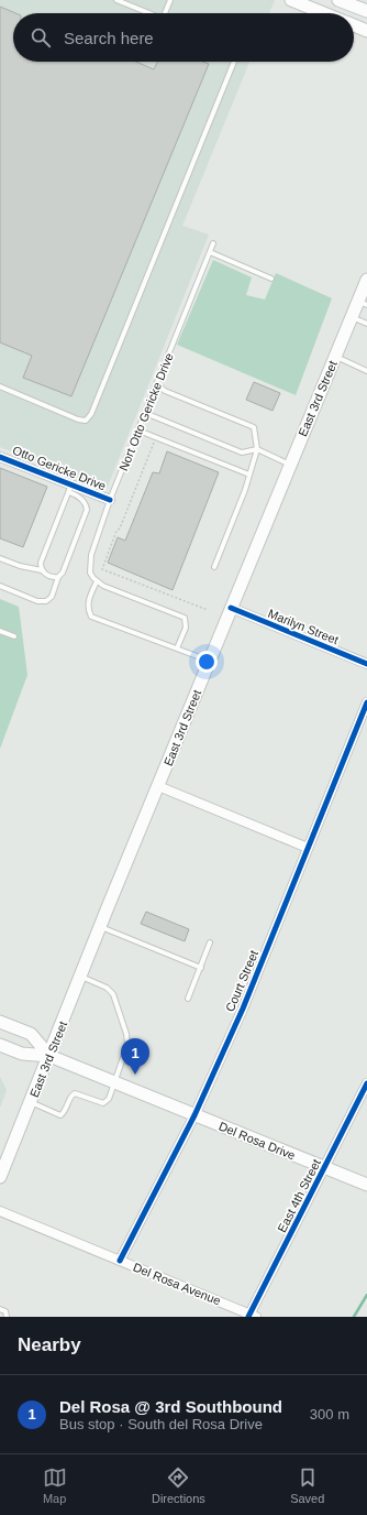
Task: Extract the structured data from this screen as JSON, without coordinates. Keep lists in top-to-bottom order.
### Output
{
  "streets": {
    "main road": ["East 3rd Street", "Del Rosa Drive"],
    "street": [
      "Otto Gericke Drive",
      "Marilyn Street",
      "Court Street",
      "East 4th Street",
      "Del Rosa Avenue"
    ],
    "lane": ["Nort Otto Gericke Drive"]
  },
  "crossings": [
    ["East 3rd Street", "Marilyn Street"],
    ["East 3rd Street", "Del Rosa Drive"],
    ["Nort Otto Gericke Drive", "Otto Gericke Drive"],
    ["Court Street", "Del Rosa Drive"],
    ["Court Street", "Del Rosa Avenue"],
    ["Del Rosa Drive", "East 4th Street"],
    ["East 4th Street", "Del Rosa Avenue"]
  ],
  "page": {
    "search": "Search here",
    "pins": "1",
    "heading": "Nearby",
    "list": [
      {
        "mark": "1",
        "name": "Del Rosa @ 3rd Southbound",
        "note": "Bus stop · South del Rosa Drive",
        "value": "300 m"
      }
    ],
    "nav": ["Map", "Directions", "Saved"]
  }
}
